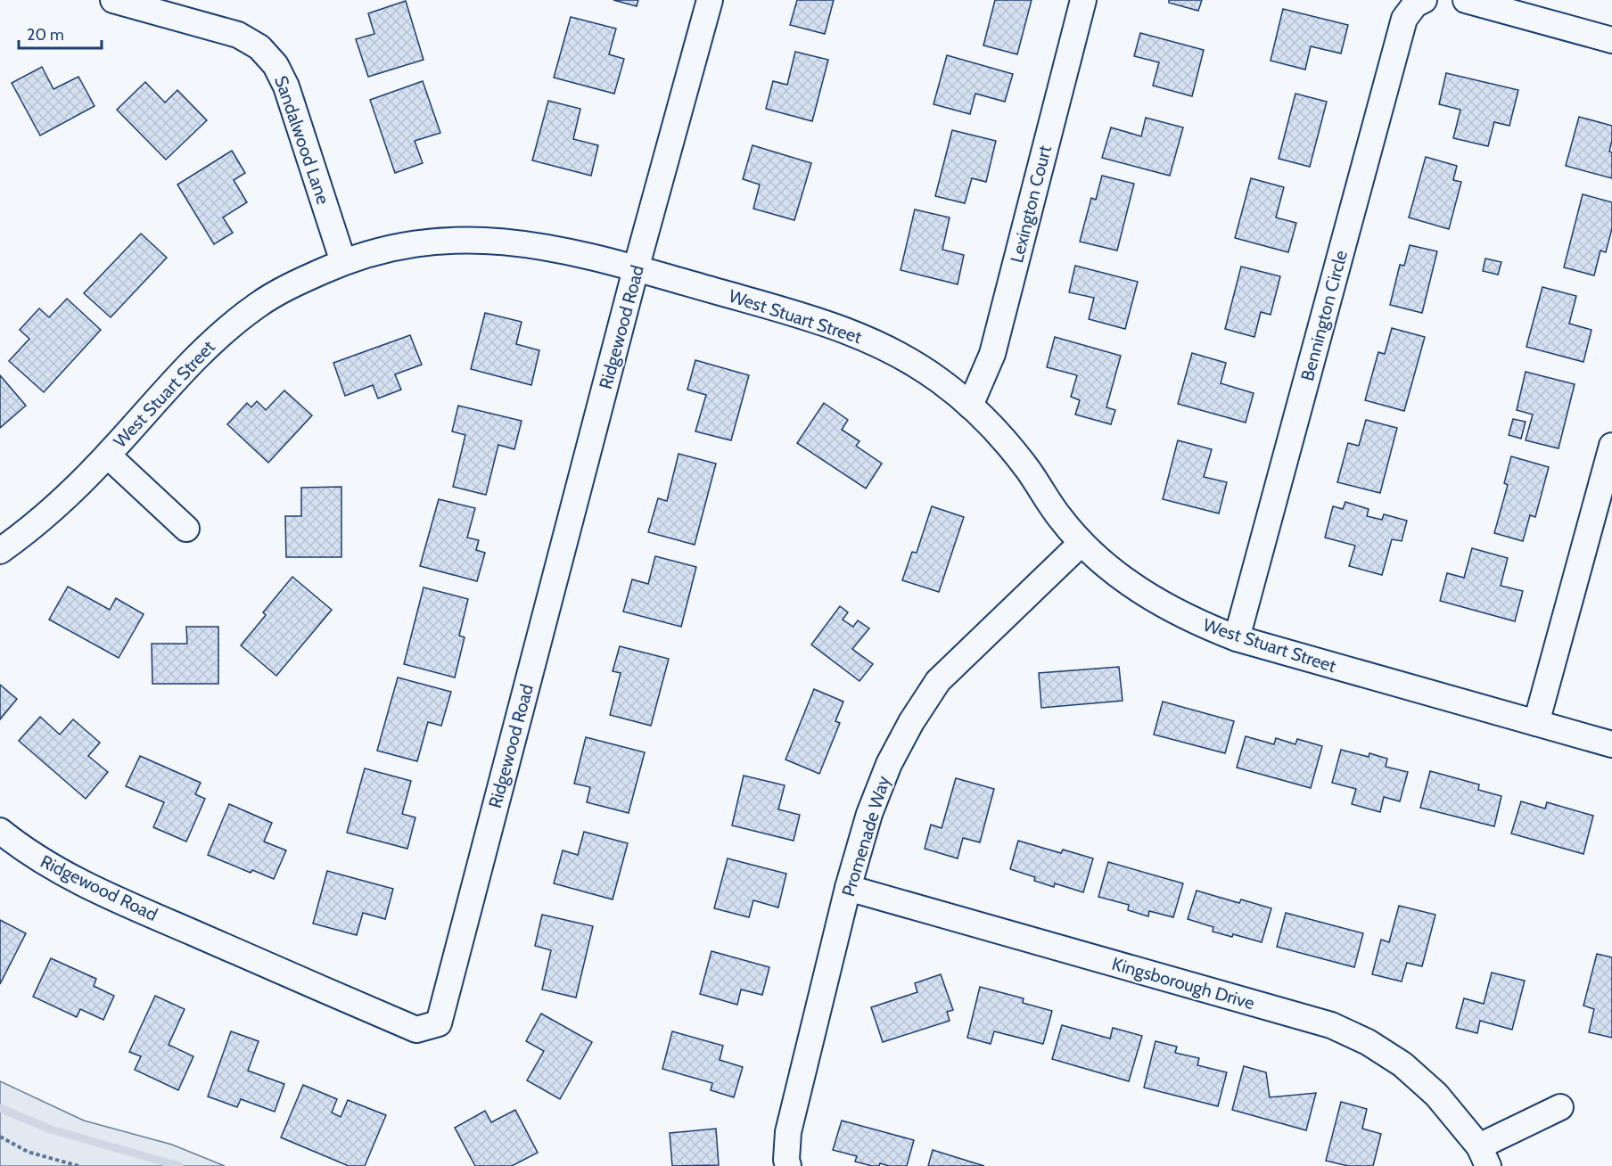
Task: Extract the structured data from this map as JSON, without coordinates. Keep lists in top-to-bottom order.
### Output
{
  "streets": {
    "street": [
      "Sandalwood Lane",
      "Lexington Court",
      "Bennington Circle",
      "West Stuart Street",
      "Ridgewood Road",
      "Promenade Way",
      "Kingsborough Drive"
    ]
  },
  "crossings": [
    ["Sandalwood Lane", "West Stuart Street"],
    ["Lexington Court", "West Stuart Street"],
    ["Bennington Circle", "West Stuart Street"],
    ["West Stuart Street", "Ridgewood Road"],
    ["West Stuart Street", "Promenade Way"],
    ["Promenade Way", "Kingsborough Drive"]
  ],
  "scale_bar": "20 m"
}
